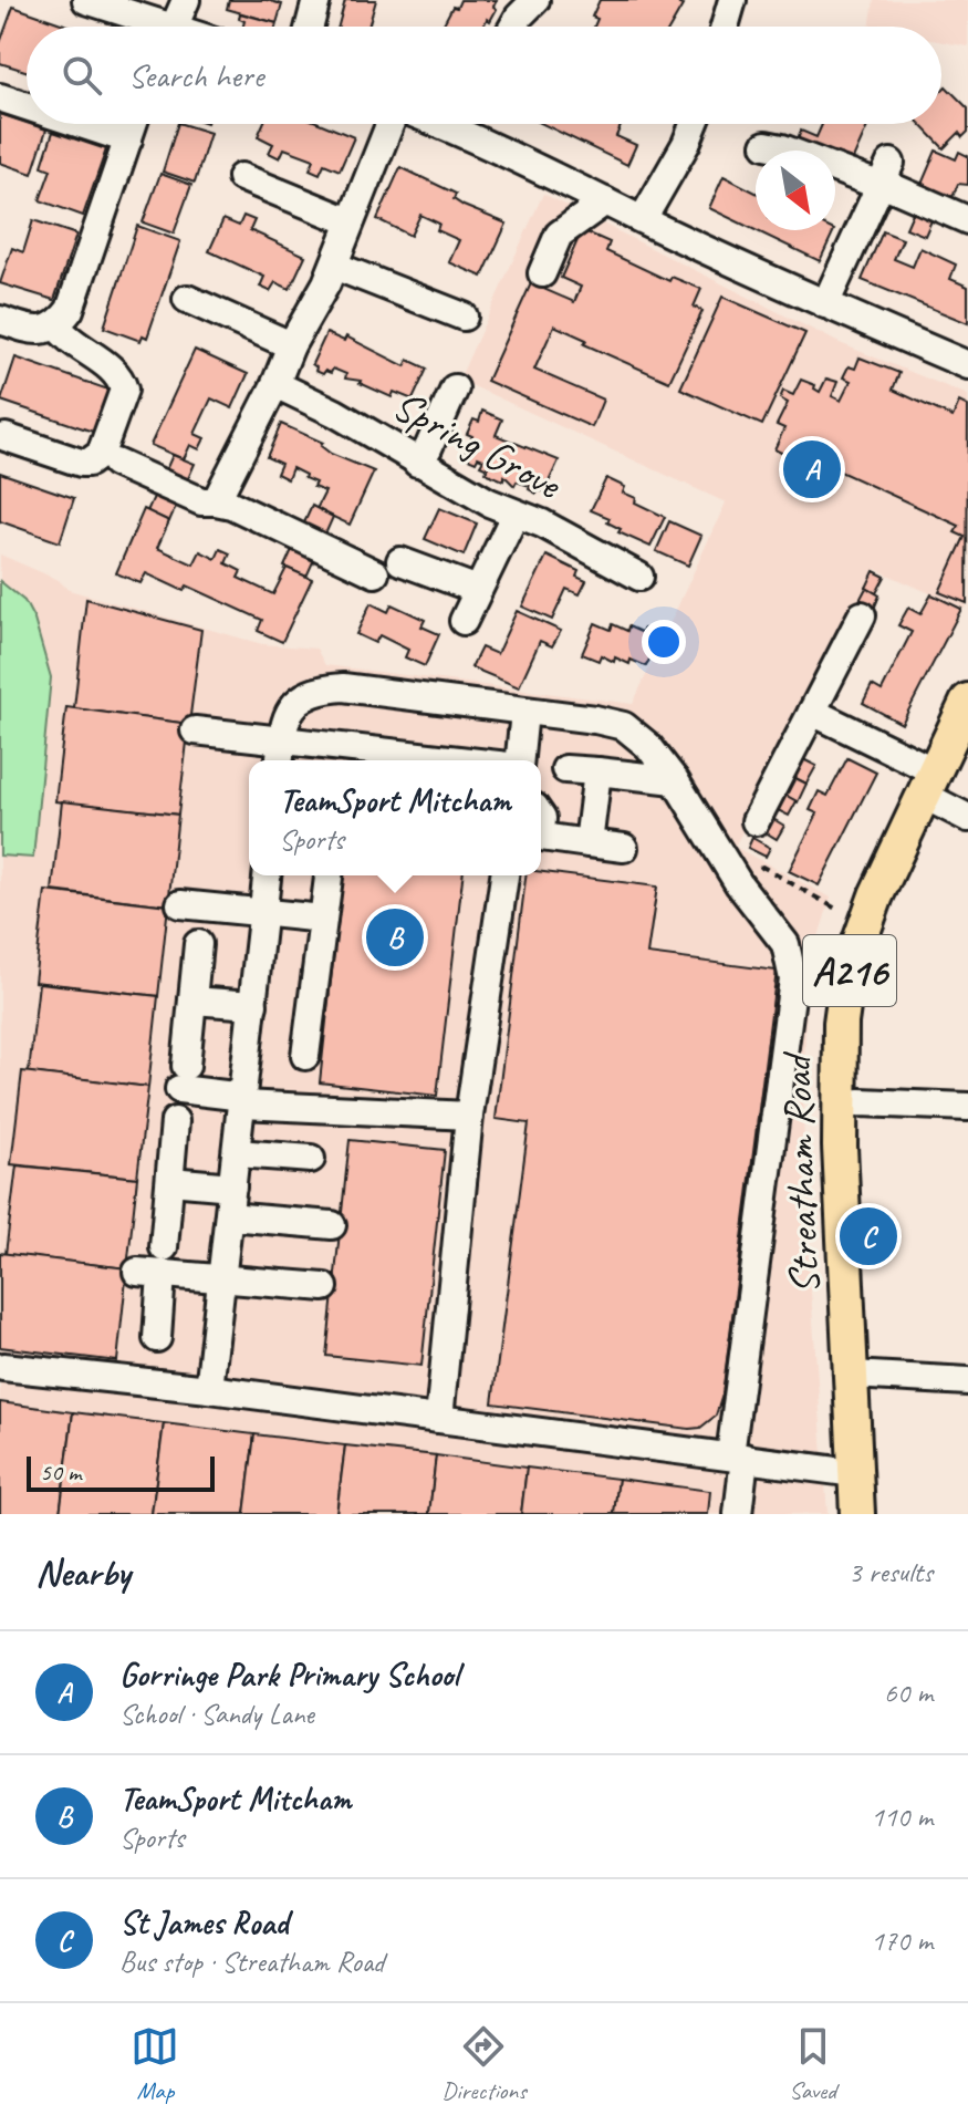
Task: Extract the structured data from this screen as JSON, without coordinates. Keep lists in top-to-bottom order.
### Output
{
  "streets": {
    "main road": ["A216", "Streatham Road"],
    "street": ["Spring Grove"]
  },
  "scale_bar": "50 m",
  "north": "bottom right",
  "page": {
    "search": "Search here",
    "pins": ["A", "B", "C"],
    "popup": ["TeamSport Mitcham", "Sports"],
    "scale": "50 m",
    "heading": ["Nearby", "3 results"],
    "list": [
      {
        "mark": "A",
        "name": "Gorringe Park Primary School",
        "note": "School · Sandy Lane",
        "value": "60 m"
      },
      {
        "mark": "B",
        "name": "TeamSport Mitcham",
        "note": "Sports",
        "value": "110 m"
      },
      {
        "mark": "C",
        "name": "St James Road",
        "note": "Bus stop · Streatham Road",
        "value": "170 m"
      }
    ],
    "nav": ["Map", "Directions", "Saved"]
  }
}
